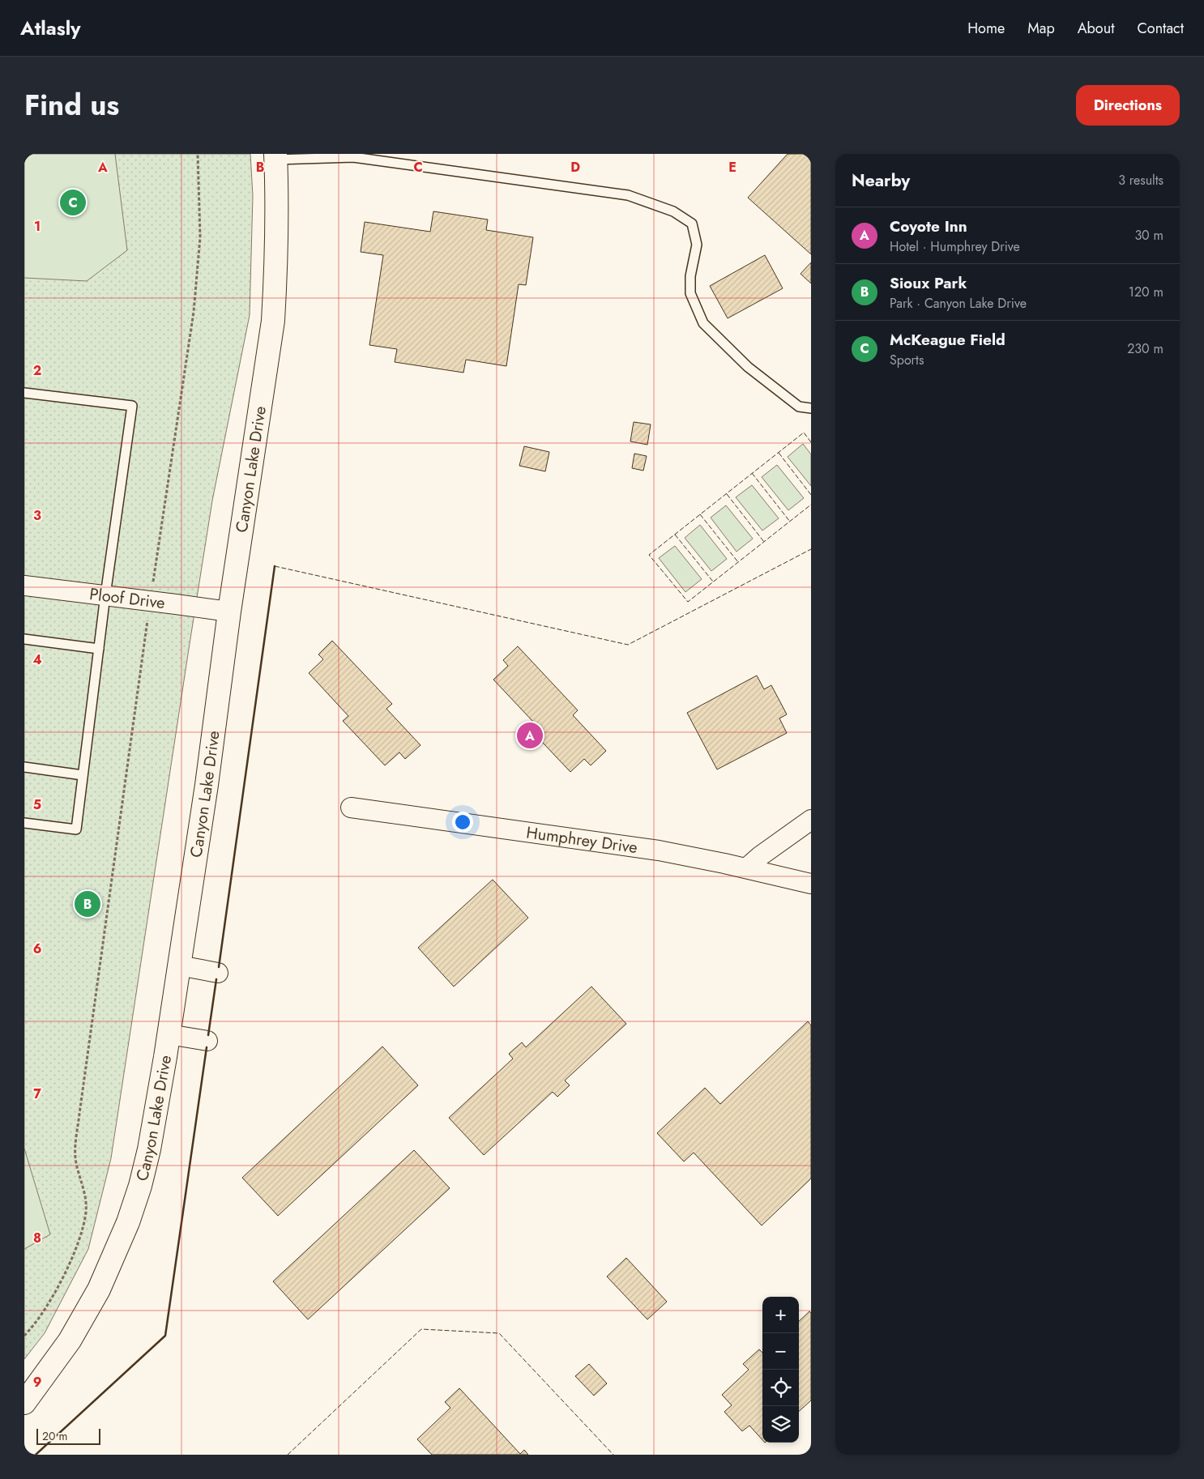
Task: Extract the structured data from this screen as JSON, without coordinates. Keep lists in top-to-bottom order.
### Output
{
  "streets": {
    "street": ["Canyon Lake Drive", "Ploof Drive", "Humphrey Drive"]
  },
  "crossings": [
    ["Canyon Lake Drive", "Ploof Drive"]
  ],
  "scale_bar": "20 m",
  "page": {
    "header": "Atlasly",
    "nav": [
      "Home",
      "Map",
      "About",
      "Contact"
    ],
    "title": "Find us",
    "buttons": "Directions",
    "heading": ["Nearby", "3 results"],
    "pins": ["C", "A", "B"],
    "list": [
      {
        "mark": "A",
        "name": "Coyote Inn",
        "note": "Hotel · Humphrey Drive",
        "value": "30 m"
      },
      {
        "mark": "B",
        "name": "Sioux Park",
        "note": "Park · Canyon Lake Drive",
        "value": "120 m"
      },
      {
        "mark": "C",
        "name": "McKeague Field",
        "note": "Sports",
        "value": "230 m"
      }
    ],
    "map_buttons": ["+", "−"],
    "scale": "20 m"
  },
  "grid": {
    "columns": [
      "A",
      "B",
      "C",
      "D",
      "E"
    ],
    "rows": [
      "1",
      "2",
      "3",
      "4",
      "5",
      "6",
      "7",
      "8",
      "9"
    ]
  }
}
